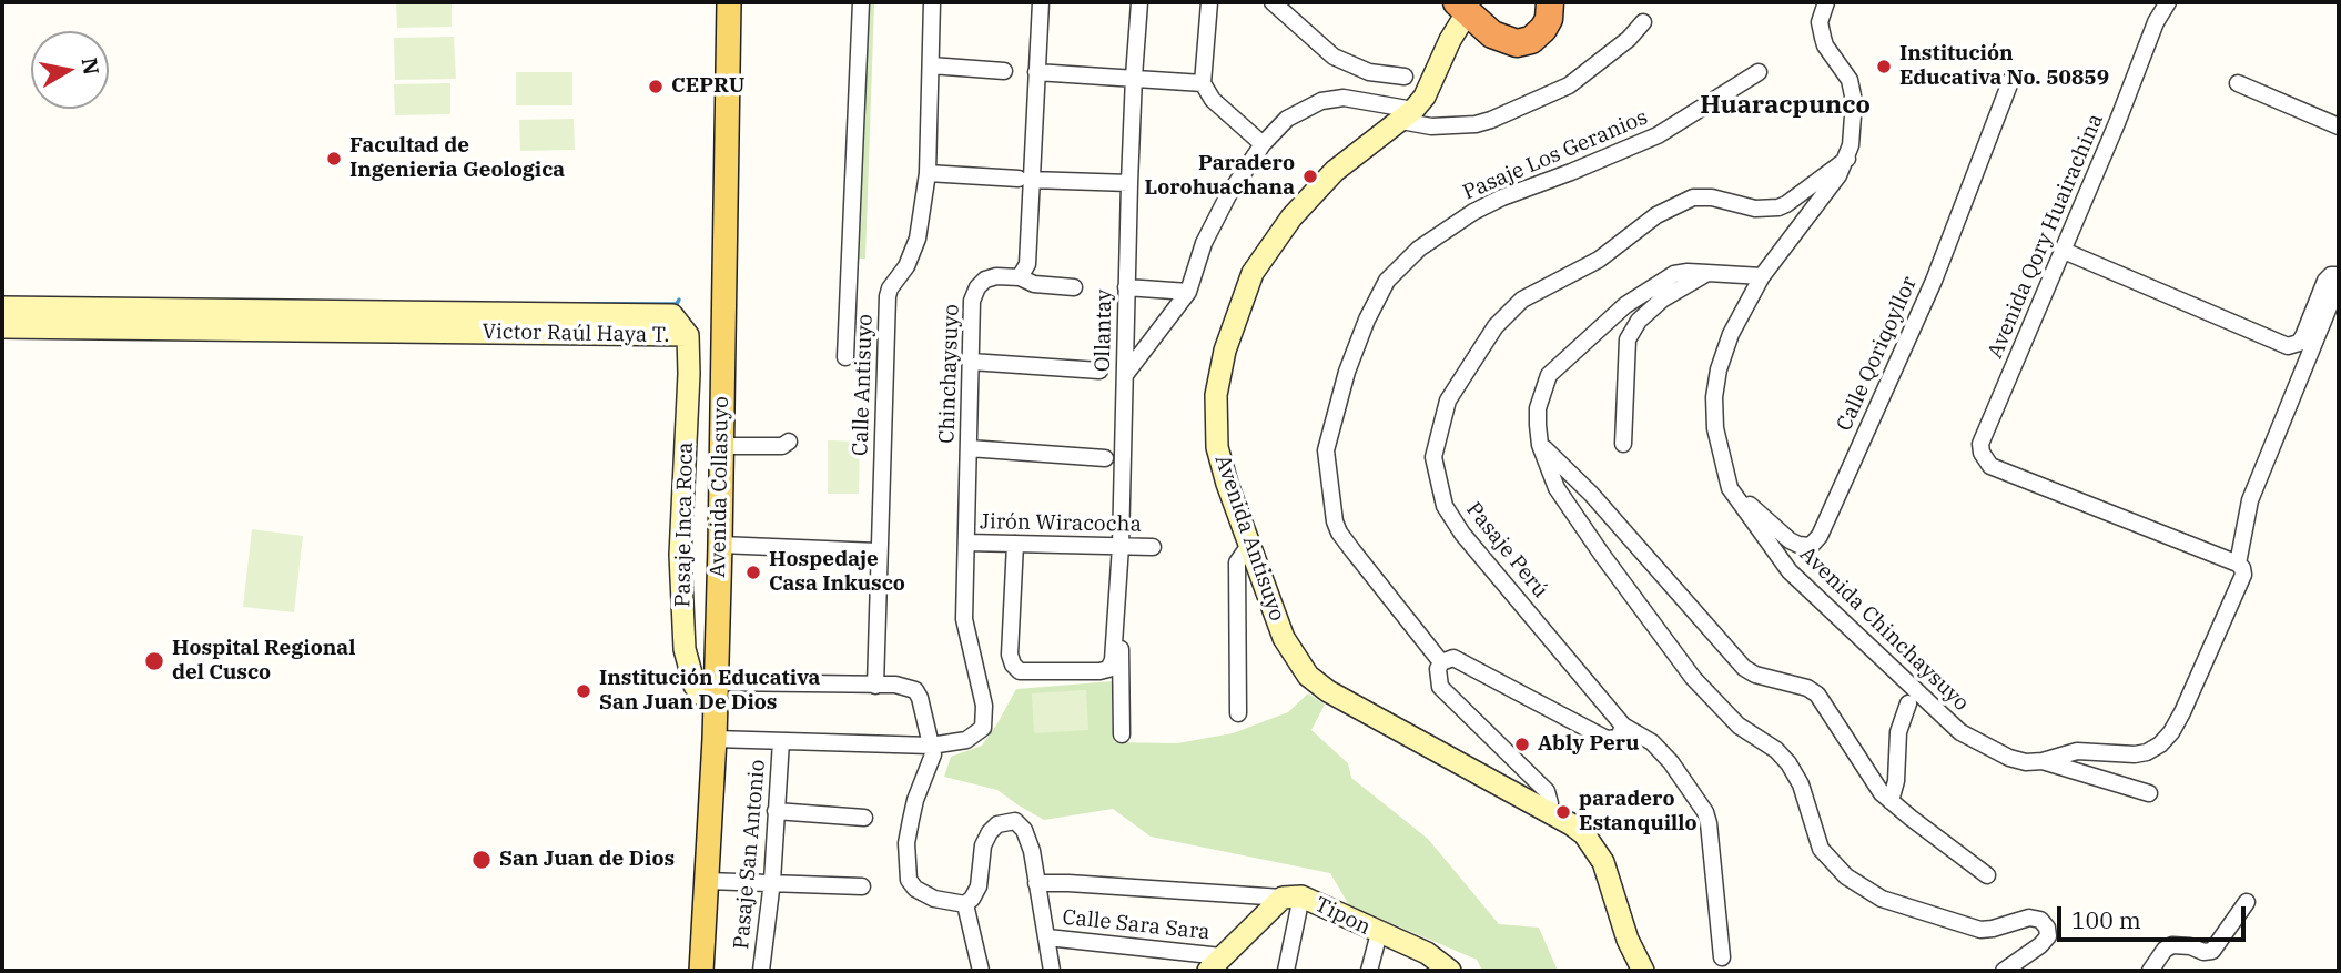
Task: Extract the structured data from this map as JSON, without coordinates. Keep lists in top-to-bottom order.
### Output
{
  "streets": {
    "main road": ["Avenida Collasuyo"],
    "street": [
      "Pasaje Los Geranios",
      "Avenida Qory Huairachina",
      "Ollantay",
      "Victor Raúl Haya T.",
      "Calle Qoriqoyllor",
      "Chinchaysuyo",
      "Calle Antisuyo",
      "Jirón Wiracocha",
      "Pasaje Inca Roca",
      "Avenida Antisuyo",
      "Pasaje Perú",
      "Avenida Chinchaysuyo",
      "Pasaje San Antonio",
      "Tipon",
      "Calle Sara Sara"
    ]
  },
  "crossings": [
    ["Ollantay", "Jirón Wiracocha"],
    ["Victor Raúl Haya T.", "Pasaje Inca Roca"],
    ["Calle Qoriqoyllor", "Avenida Chinchaysuyo"],
    ["Chinchaysuyo", "Jirón Wiracocha"],
    ["Avenida Collasuyo", "Pasaje Inca Roca"],
    ["Pasaje Perú", "Avenida Chinchaysuyo"]
  ],
  "districts": ["Huaracpunco"],
  "places": [
    "Institución Educativa No. 50859",
    "CEPRU",
    "Facultad de Ingenieria Geologica",
    "Paradero Lorohuachana",
    "Hospedaje Casa Inkusco",
    "Hospital Regional del Cusco",
    "Institución Educativa San Juan De Dios",
    "Ably Peru",
    "paradero Estanquillo",
    "San Juan de Dios"
  ],
  "scale_bar": "100 m",
  "north": "right"
}
